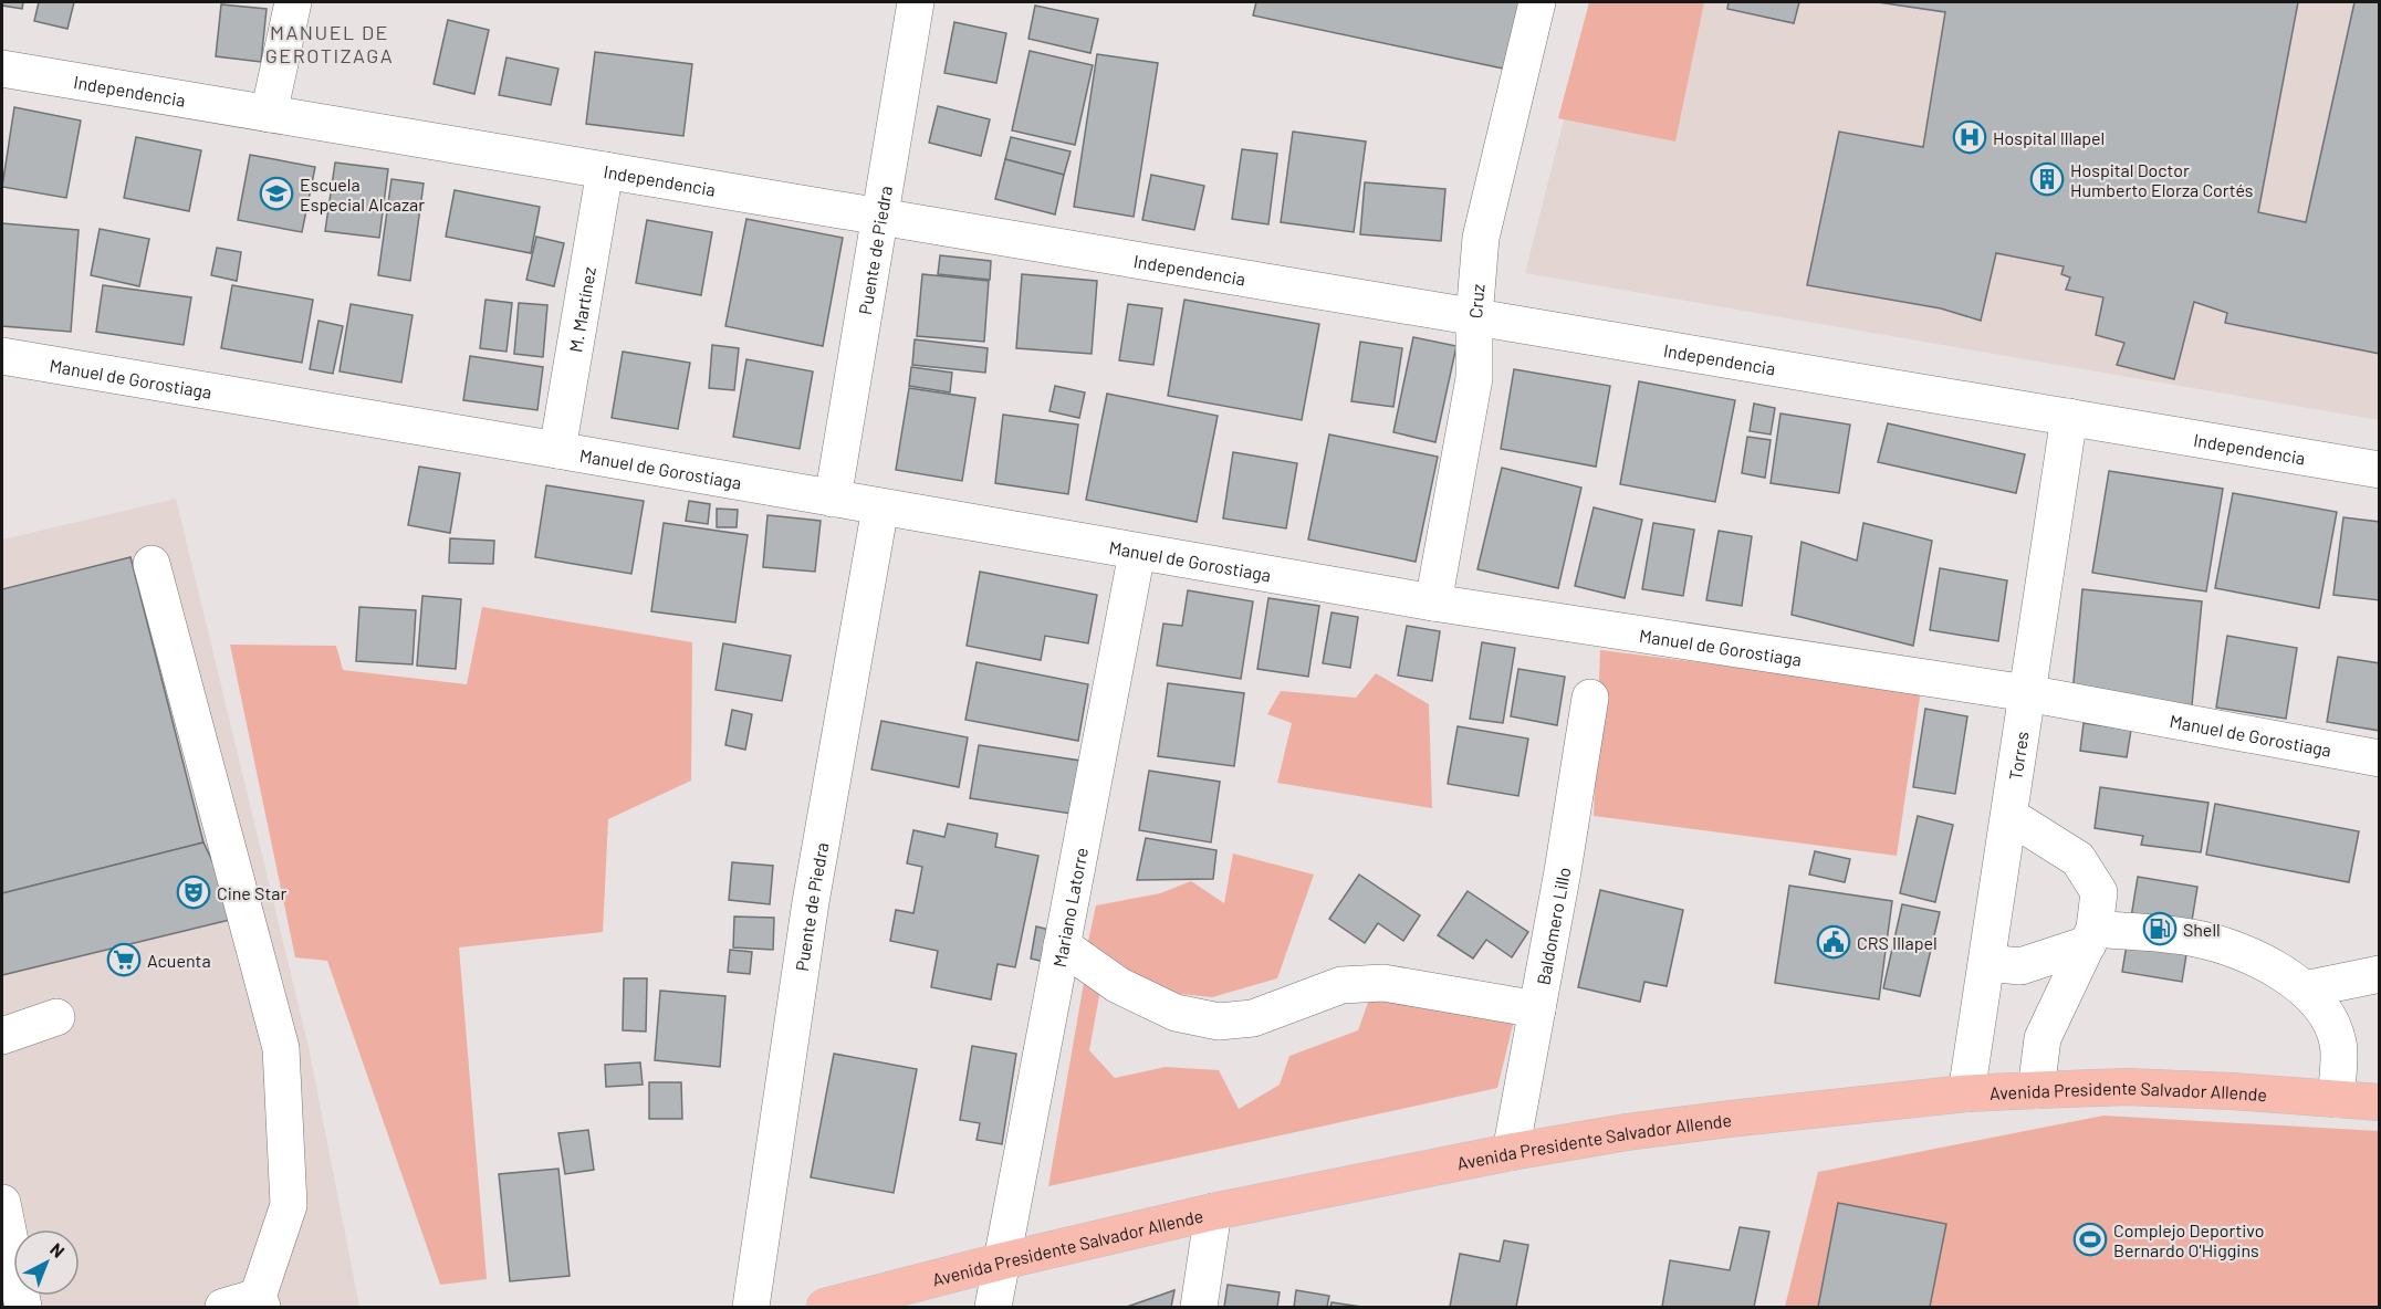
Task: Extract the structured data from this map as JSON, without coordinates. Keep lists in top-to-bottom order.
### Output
{
  "streets": {
    "main road": ["Avenida Presidente Salvador Allende"],
    "street": [
      "Independencia",
      "Puente de Piedra",
      "Cruz",
      "M. Martínez",
      "Manuel de Gorostiaga",
      "Torres",
      "Mariano Latorre",
      "Baldomero Lillo"
    ]
  },
  "crossings": [
    ["Independencia", "Puente de Piedra"],
    ["Independencia", "Cruz"],
    ["Independencia", "M. Martínez"],
    ["Independencia", "Torres"],
    ["Puente de Piedra", "Manuel de Gorostiaga"],
    ["Cruz", "Manuel de Gorostiaga"],
    ["M. Martínez", "Manuel de Gorostiaga"],
    ["Manuel de Gorostiaga", "Torres"],
    ["Manuel de Gorostiaga", "Mariano Latorre"],
    ["Torres", "Avenida Presidente Salvador Allende"],
    ["Mariano Latorre", "Avenida Presidente Salvador Allende"],
    ["Baldomero Lillo", "Avenida Presidente Salvador Allende"]
  ],
  "districts": ["MANUEL DE GEROTIZAGA"],
  "places": {
    "hospital": ["Hospital Illapel"],
    "building": ["Hospital Doctor Humberto Elorza Cortés"],
    "school or university": ["Escuela Especial Alcazar"],
    "theatre": ["Cine Star"],
    "fuel station": ["Shell"],
    "public building": ["CRS Illapel"],
    "supermarket": ["Acuenta"],
    "sports": ["Complejo Deportivo Bernardo O'Higgins"]
  },
  "north": "top right"
}
